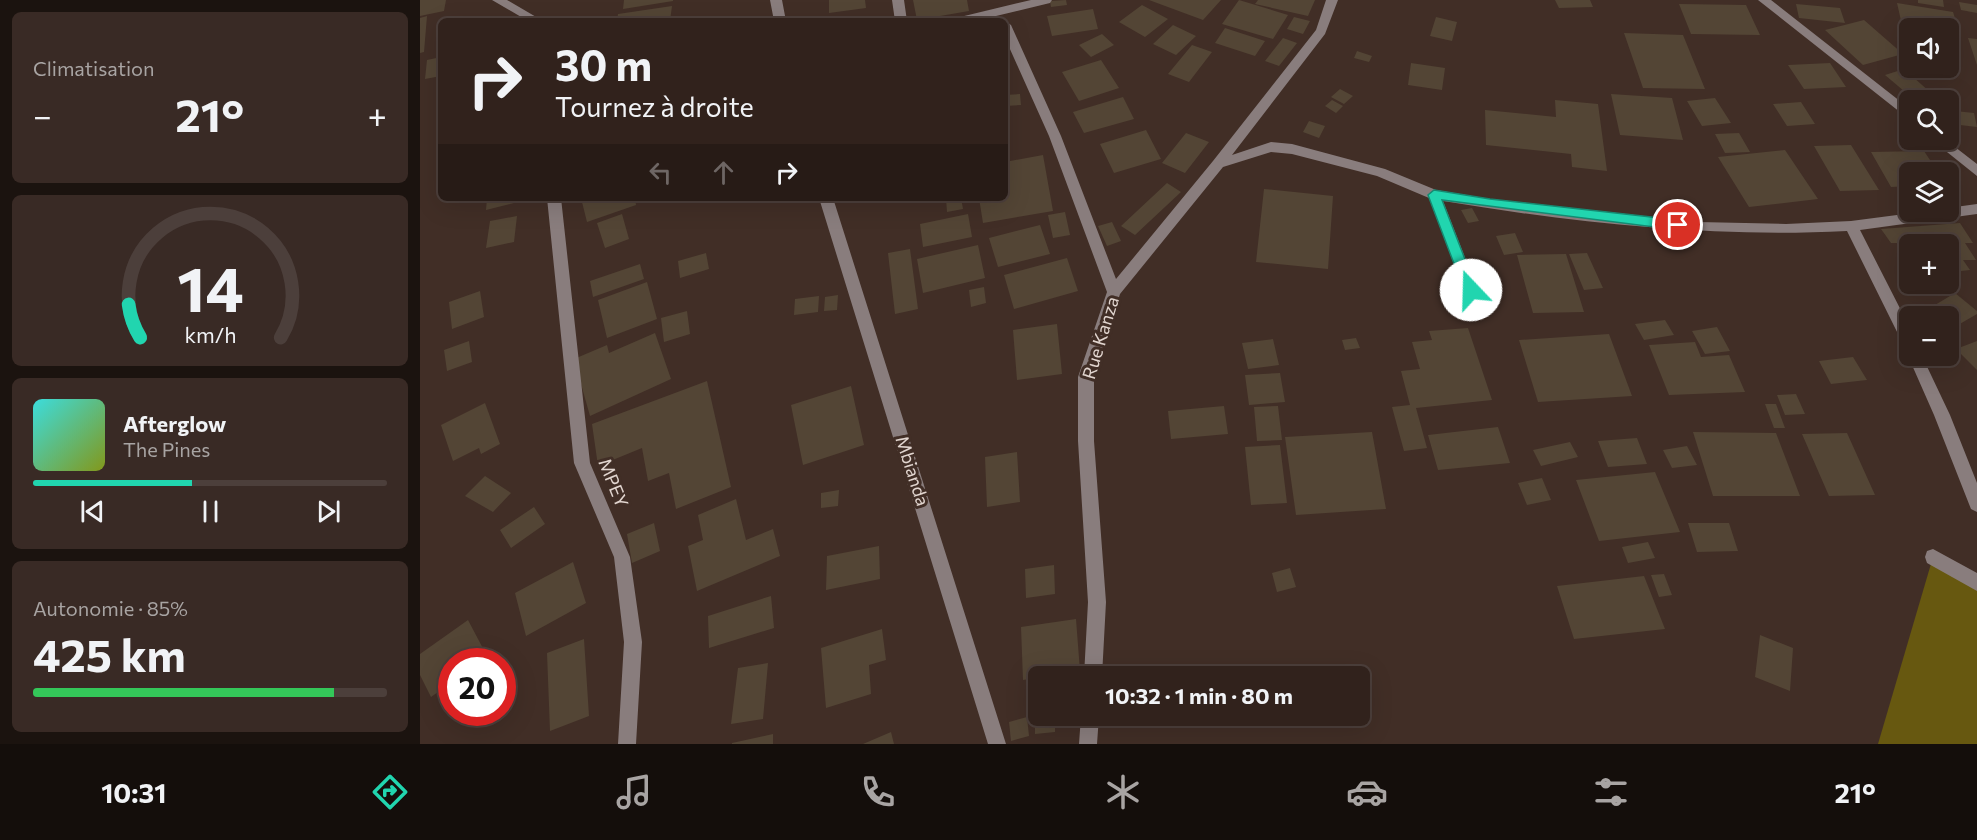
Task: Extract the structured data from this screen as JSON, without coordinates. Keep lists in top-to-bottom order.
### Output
{
  "streets": {
    "street": ["Rue Kanza", "Mbianda", "MPEY"]
  },
  "page": {
    "tile": [
      "Climatisation",
      ["Autonomie · 85%", "425 km"]
    ],
    "map_buttons": ["+", "−"],
    "turn": ["30 m", "Tournez à droite"],
    "heat": ["−", "21°", "+"],
    "song": ["Afterglow", "The Pines"],
    "limit": "20",
    "trip": "10:32 · 1 min · 80 m",
    "tabs": ["10:31", "21°"],
    "gauge": ["14", "km/h"]
  }
}
